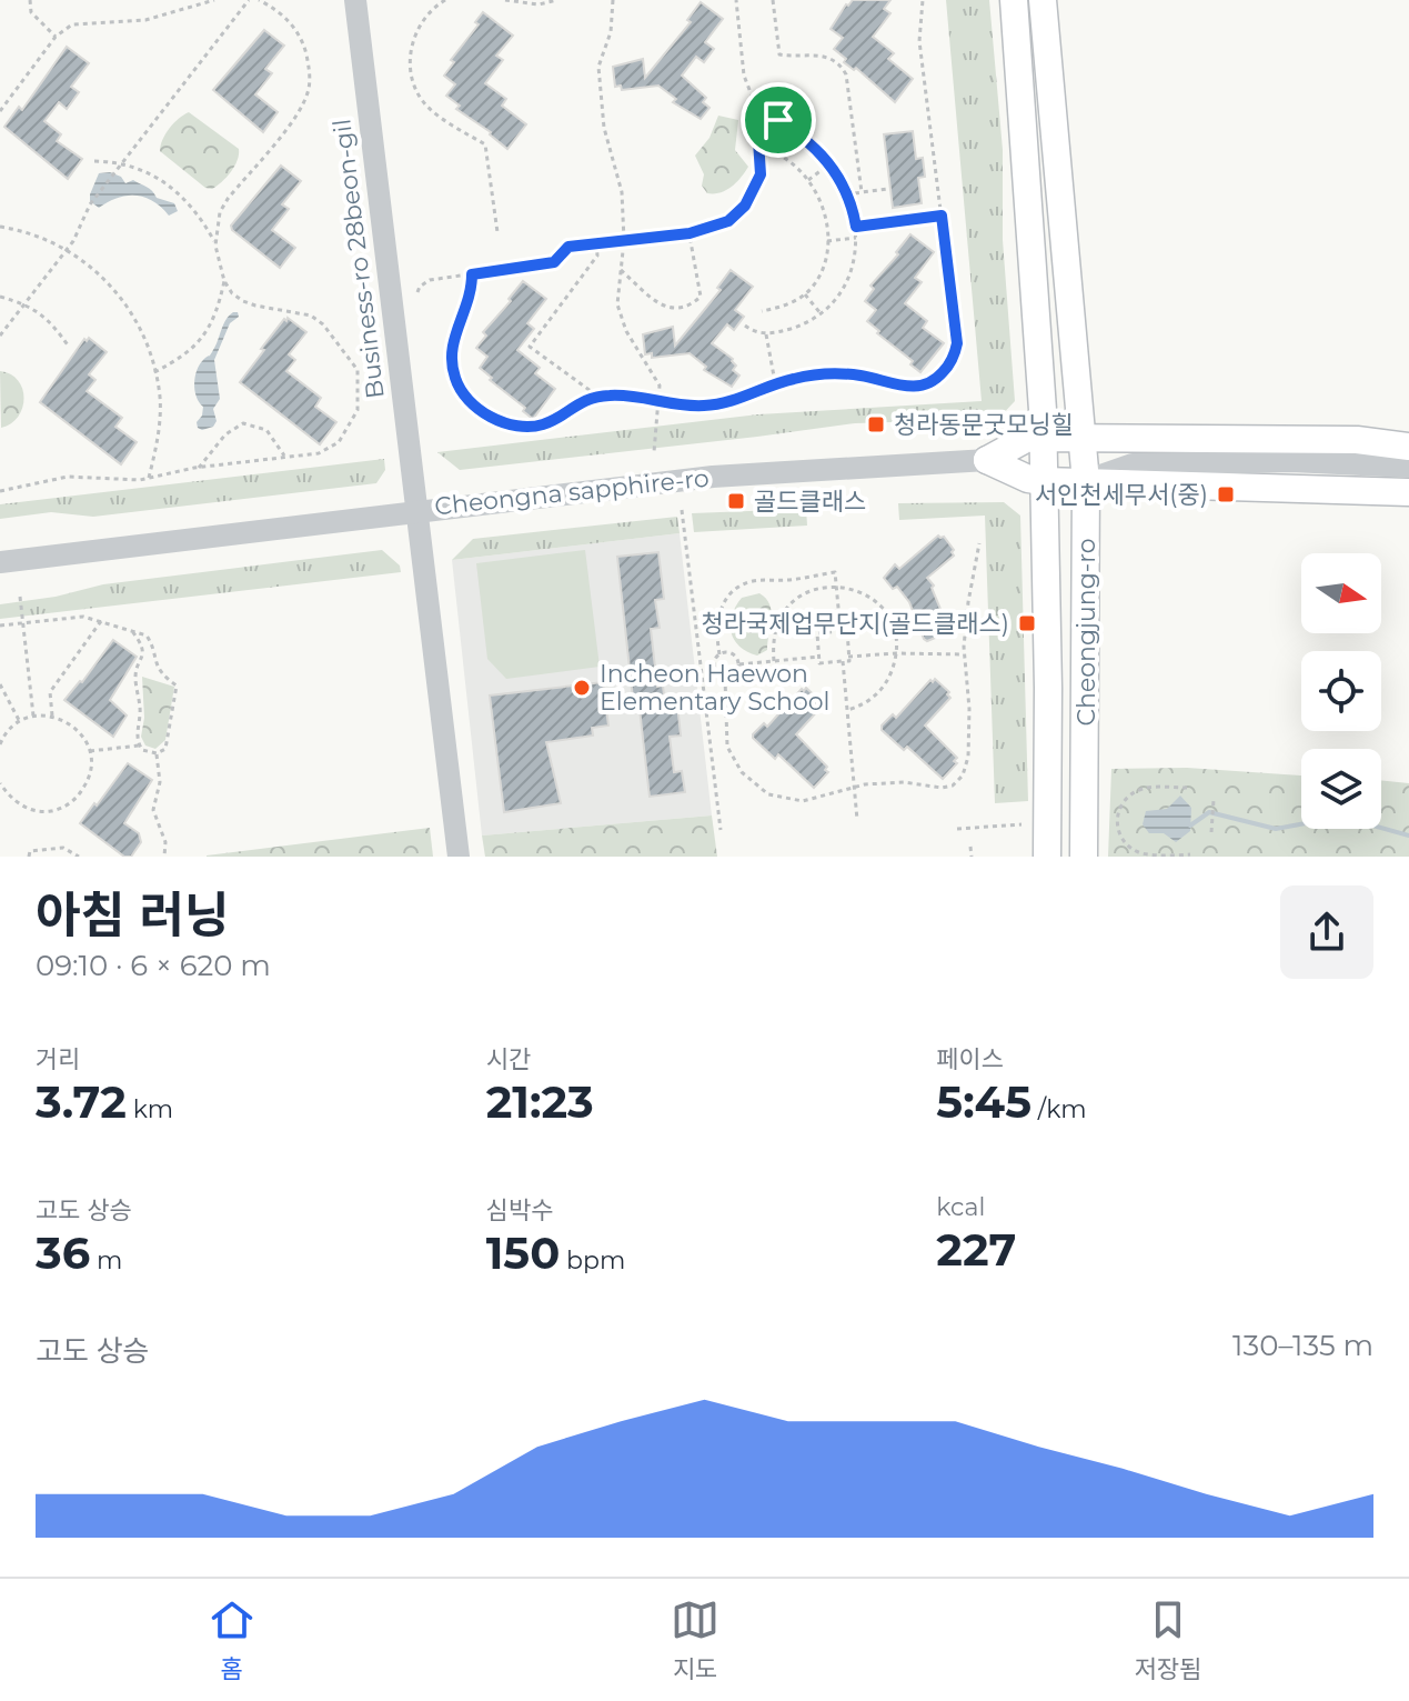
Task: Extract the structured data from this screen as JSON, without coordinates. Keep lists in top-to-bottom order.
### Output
{
  "streets": {
    "main road": ["Cheongna sapphire-ro", "Cheongjung-ro"],
    "street": ["Business-ro 28beon-gil"]
  },
  "crossings": [
    ["Business-ro 28beon-gil", "Cheongna sapphire-ro"],
    ["Cheongna sapphire-ro", "Cheongjung-ro"]
  ],
  "places": {
    "transit": [
      "청라동문굿모닝힐",
      "서인천세무서(중)",
      "골드클래스",
      "청라국제업무단지(골드클래스)"
    ],
    "other": ["Incheon Haewon Elementary School"]
  },
  "north": "right",
  "page": {
    "heading": ["아침 러닝", "09:10 · 6 × 620 m"],
    "stats": [
      ["거리", "3.72 km"],
      ["시간", "21:23"],
      ["페이스", "5:45 /km"],
      ["고도 상승", "36 m"],
      ["심박수", "150 bpm"],
      ["kcal", "227"]
    ],
    "chart": ["고도 상승", "130–135 m"],
    "tabs": ["홈", "지도", "저장됨"]
  }
}
